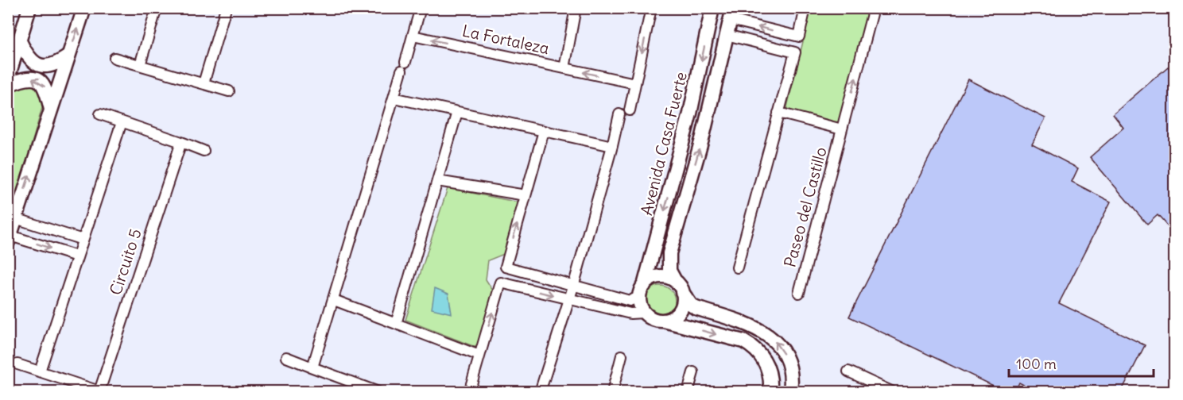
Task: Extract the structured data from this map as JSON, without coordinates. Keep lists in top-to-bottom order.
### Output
{
  "streets": {
    "street": [
      "La Fortaleza",
      "Avenida Casa Fuerte",
      "Paseo del Castillo",
      "Circuito 5"
    ]
  },
  "scale_bar": "100 m"
}
